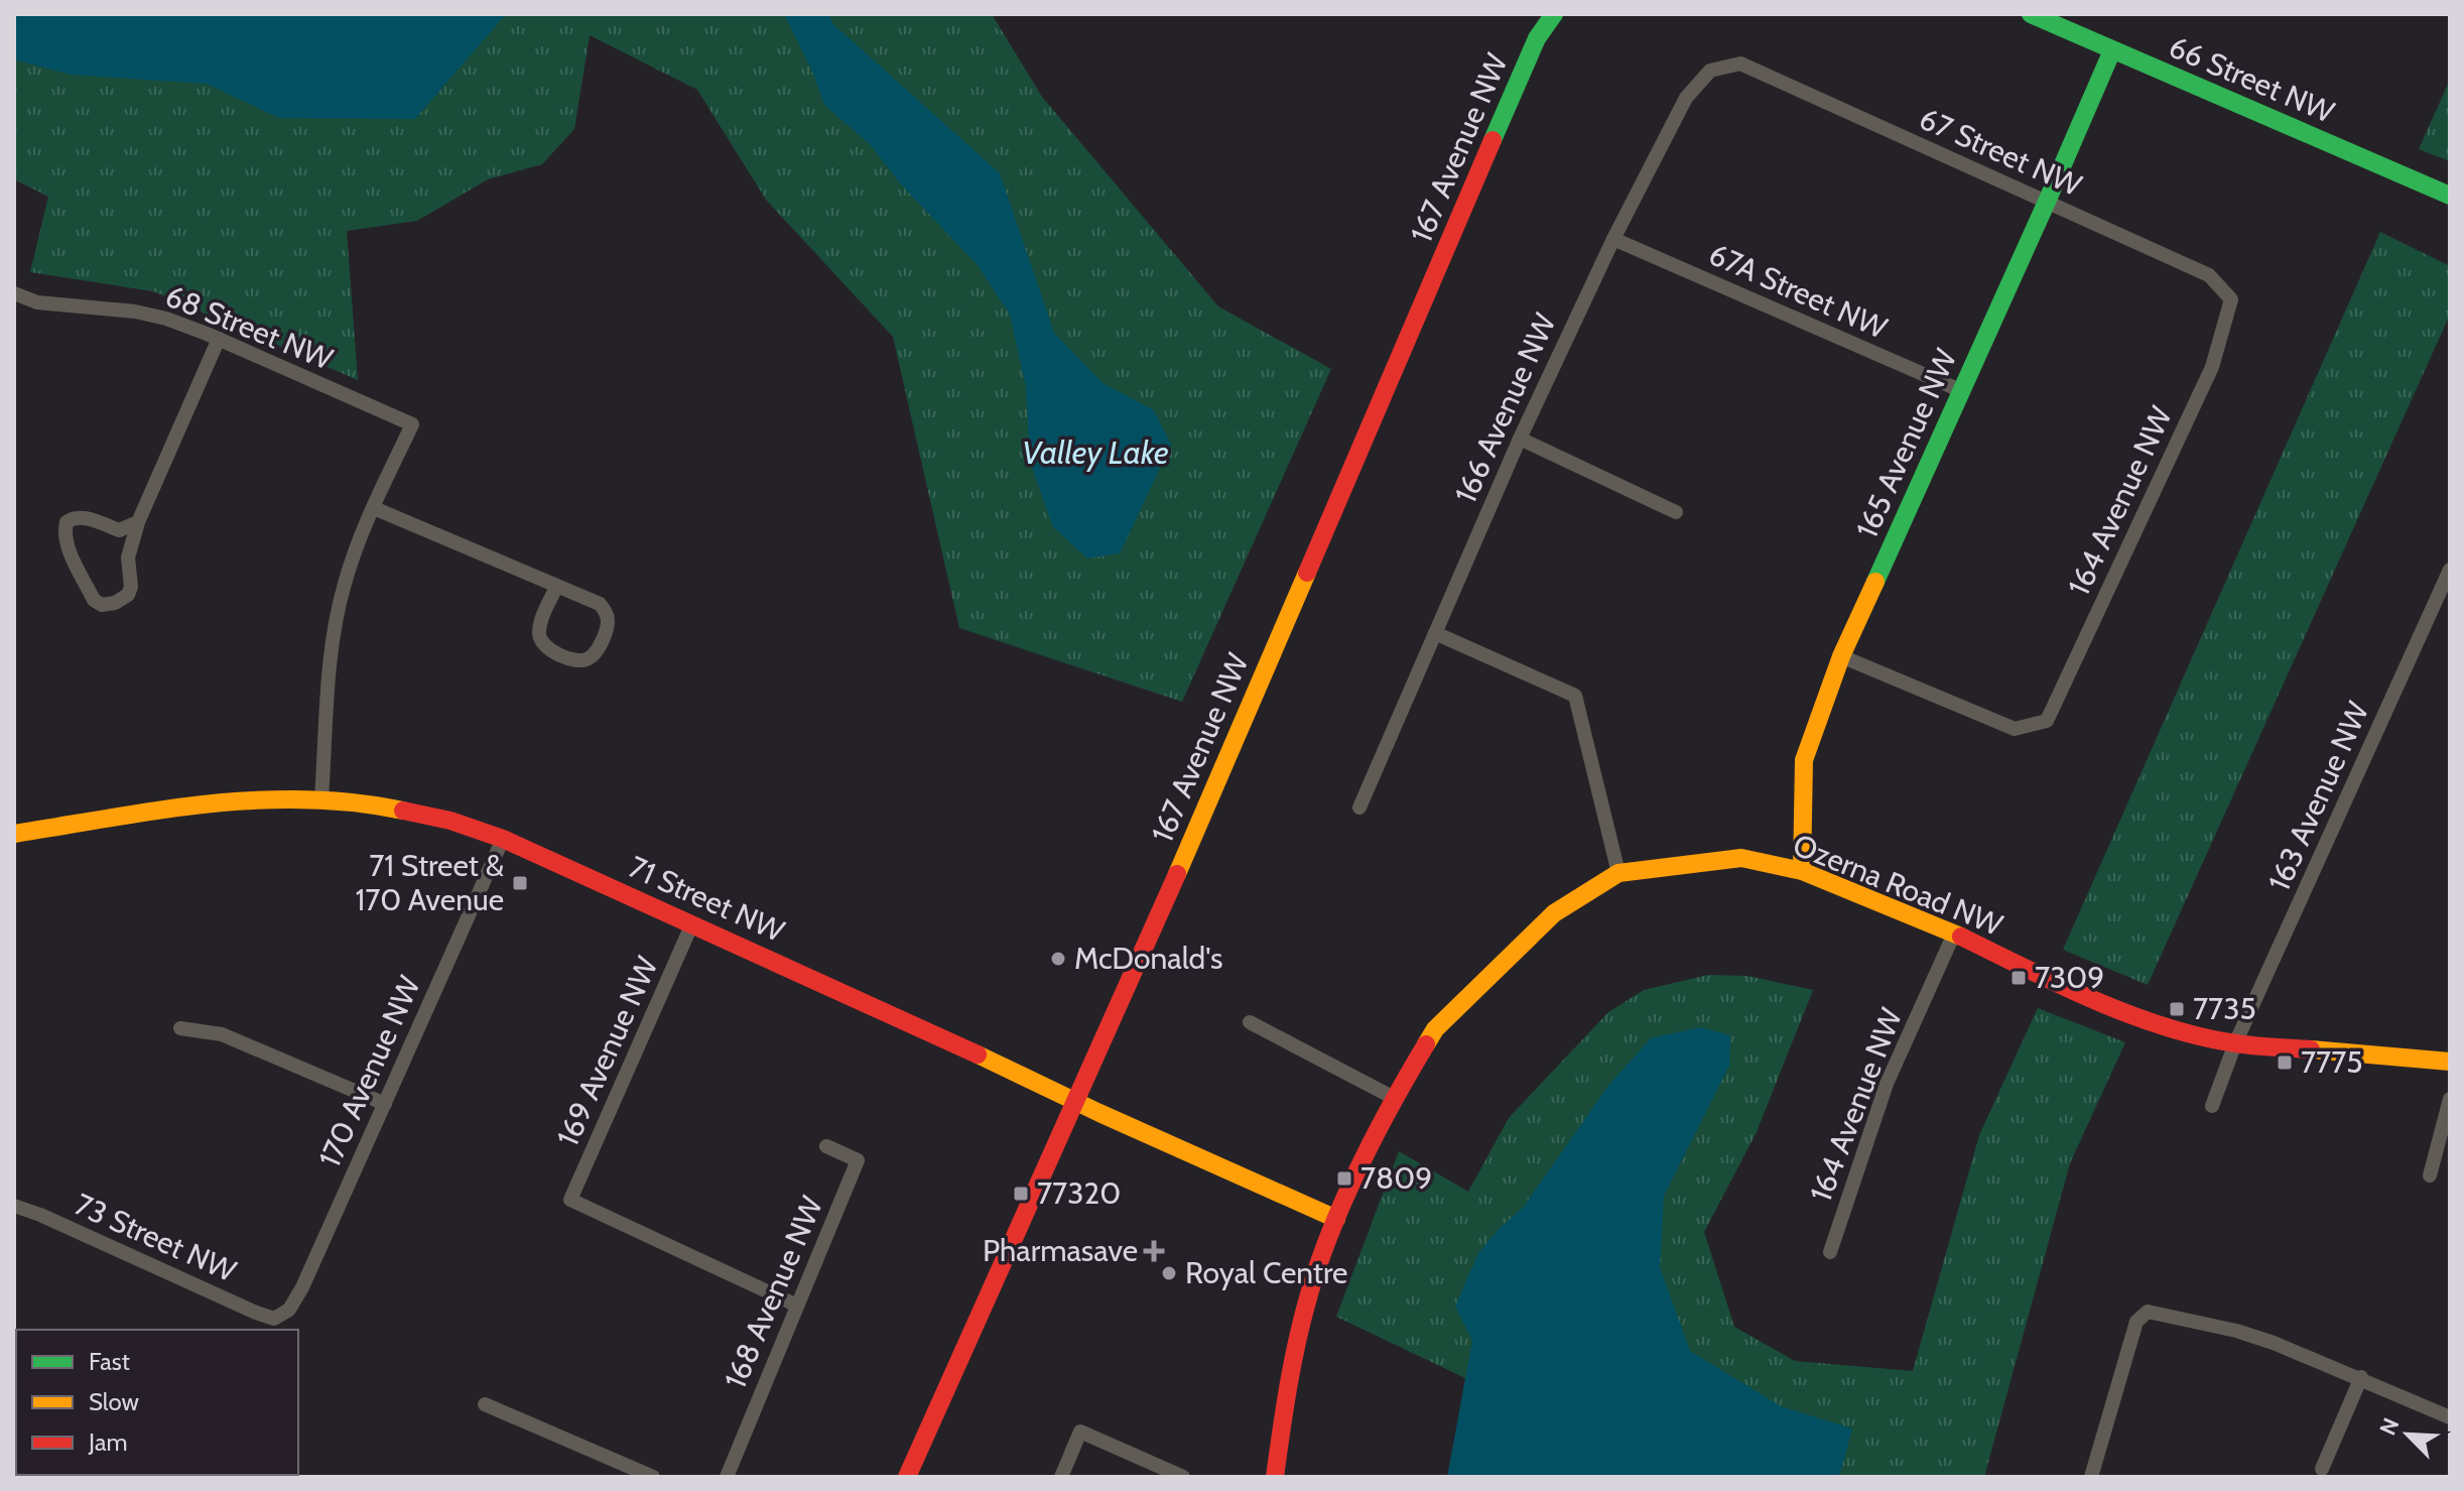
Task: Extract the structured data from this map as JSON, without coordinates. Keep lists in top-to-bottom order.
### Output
{
  "streets": {
    "street": [
      "66 Street NW",
      "167 Avenue NW",
      "67 Street NW",
      "67A Street NW",
      "68 Street NW",
      "166 Avenue NW",
      "165 Avenue NW",
      "164 Avenue NW",
      "163 Avenue NW",
      "Ozerna Road NW",
      "71 Street NW",
      "169 Avenue NW",
      "170 Avenue NW",
      "73 Street NW",
      "168 Avenue NW"
    ]
  },
  "crossings": [
    ["66 Street NW", "165 Avenue NW"],
    ["167 Avenue NW", "71 Street NW"],
    ["67 Street NW", "166 Avenue NW"],
    ["67 Street NW", "165 Avenue NW"],
    ["67 Street NW", "164 Avenue NW"],
    ["67A Street NW", "166 Avenue NW"],
    ["67A Street NW", "165 Avenue NW"],
    ["165 Avenue NW", "164 Avenue NW"],
    ["165 Avenue NW", "Ozerna Road NW"],
    ["164 Avenue NW", "Ozerna Road NW"],
    ["163 Avenue NW", "Ozerna Road NW"],
    ["Ozerna Road NW", "71 Street NW"],
    ["71 Street NW", "169 Avenue NW"],
    ["71 Street NW", "170 Avenue NW"],
    ["169 Avenue NW", "168 Avenue NW"],
    ["170 Avenue NW", "73 Street NW"]
  ],
  "water": ["Valley Lake"],
  "places": {
    "transit": [
      "71 Street & 170 Avenue",
      "7309",
      "7735",
      "7775",
      "7809",
      "77320"
    ],
    "other": ["McDonald's", "Royal Centre"],
    "health": ["Pharmasave"]
  },
  "legend": ["Fast", "Slow", "Jam"],
  "north": "top left"
}
